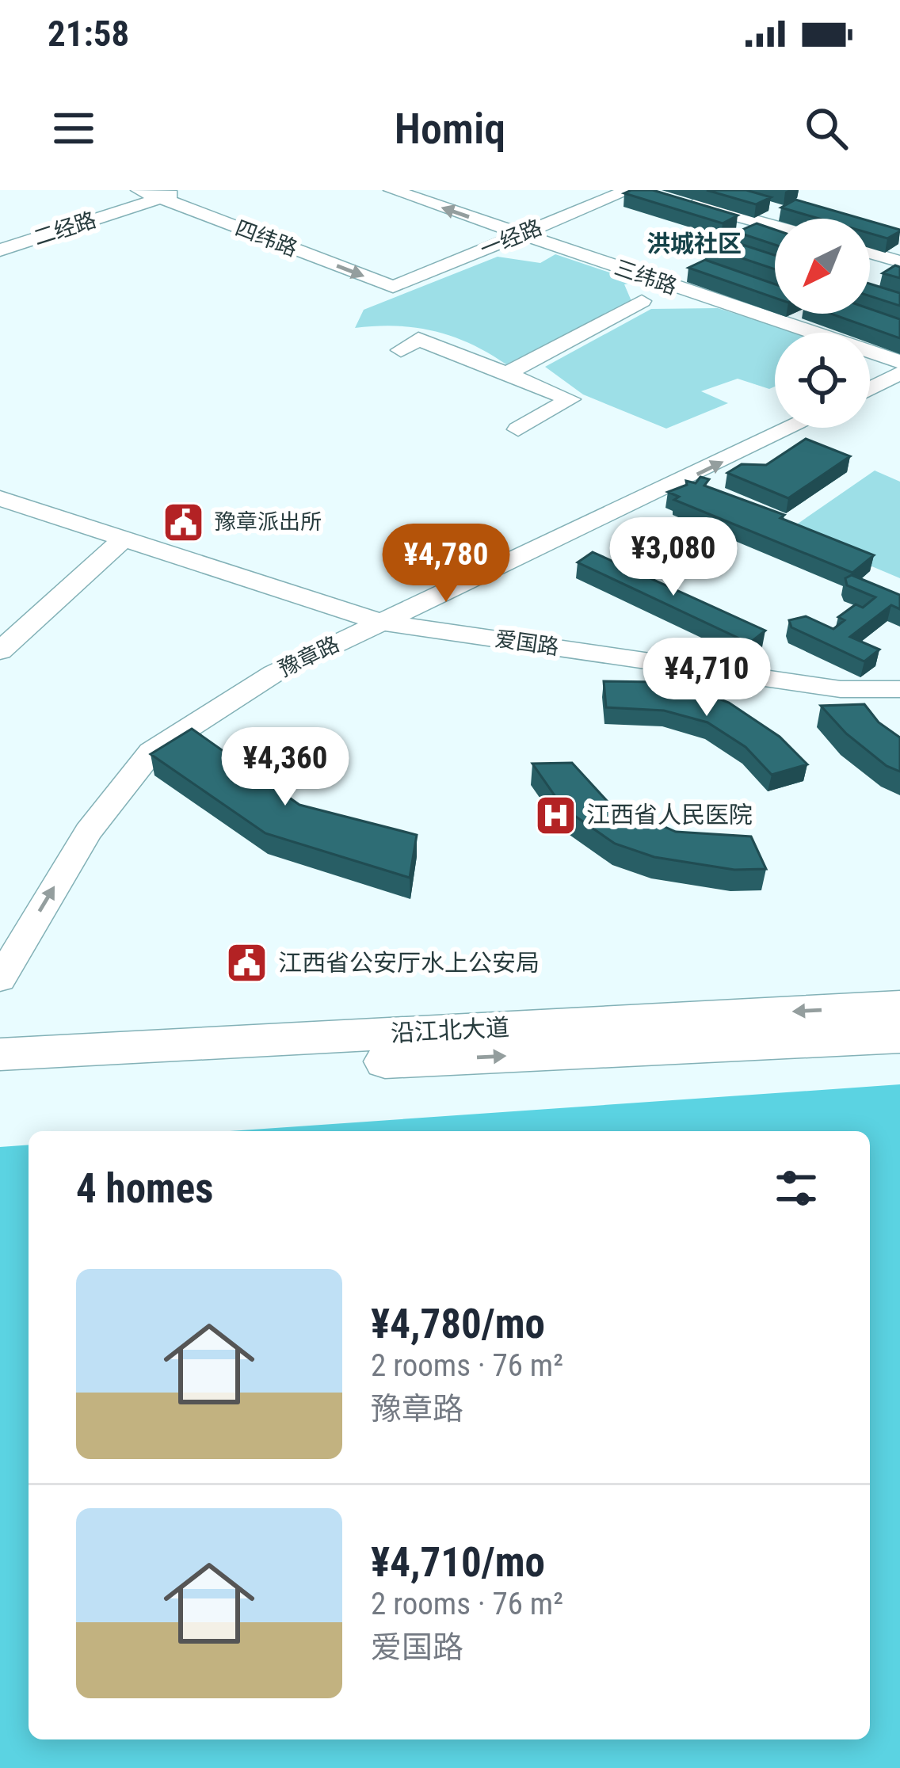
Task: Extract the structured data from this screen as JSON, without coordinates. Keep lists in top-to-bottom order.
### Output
{
  "streets": {
    "main road": ["沿江北大道"],
    "street": [
      "二经路",
      "四纬路",
      "一经路",
      "三纬路",
      "爱国路",
      "豫章路"
    ]
  },
  "crossings": [
    ["二经路", "四纬路"],
    ["四纬路", "一经路"],
    ["一经路", "三纬路"],
    ["爱国路", "豫章路"]
  ],
  "one_way": ["四纬路", "豫章路"],
  "districts": ["洪城社区"],
  "places": {
    "public building": ["豫章派出所", "江西省公安厅水上公安局"],
    "hospital": ["江西省人民医院"]
  },
  "north": "bottom left",
  "page": {
    "status": "21:58",
    "header": "Homiq",
    "price": [
      "¥3,080",
      "¥4,780",
      "¥4,710",
      "¥4,360"
    ],
    "heading": "4 homes",
    "list": [
      {
        "name": "¥4,780/mo",
        "note": "2 rooms · 76 m² · 豫章路"
      },
      {
        "name": "¥4,710/mo",
        "note": "2 rooms · 76 m² · 爱国路"
      }
    ]
  }
}
